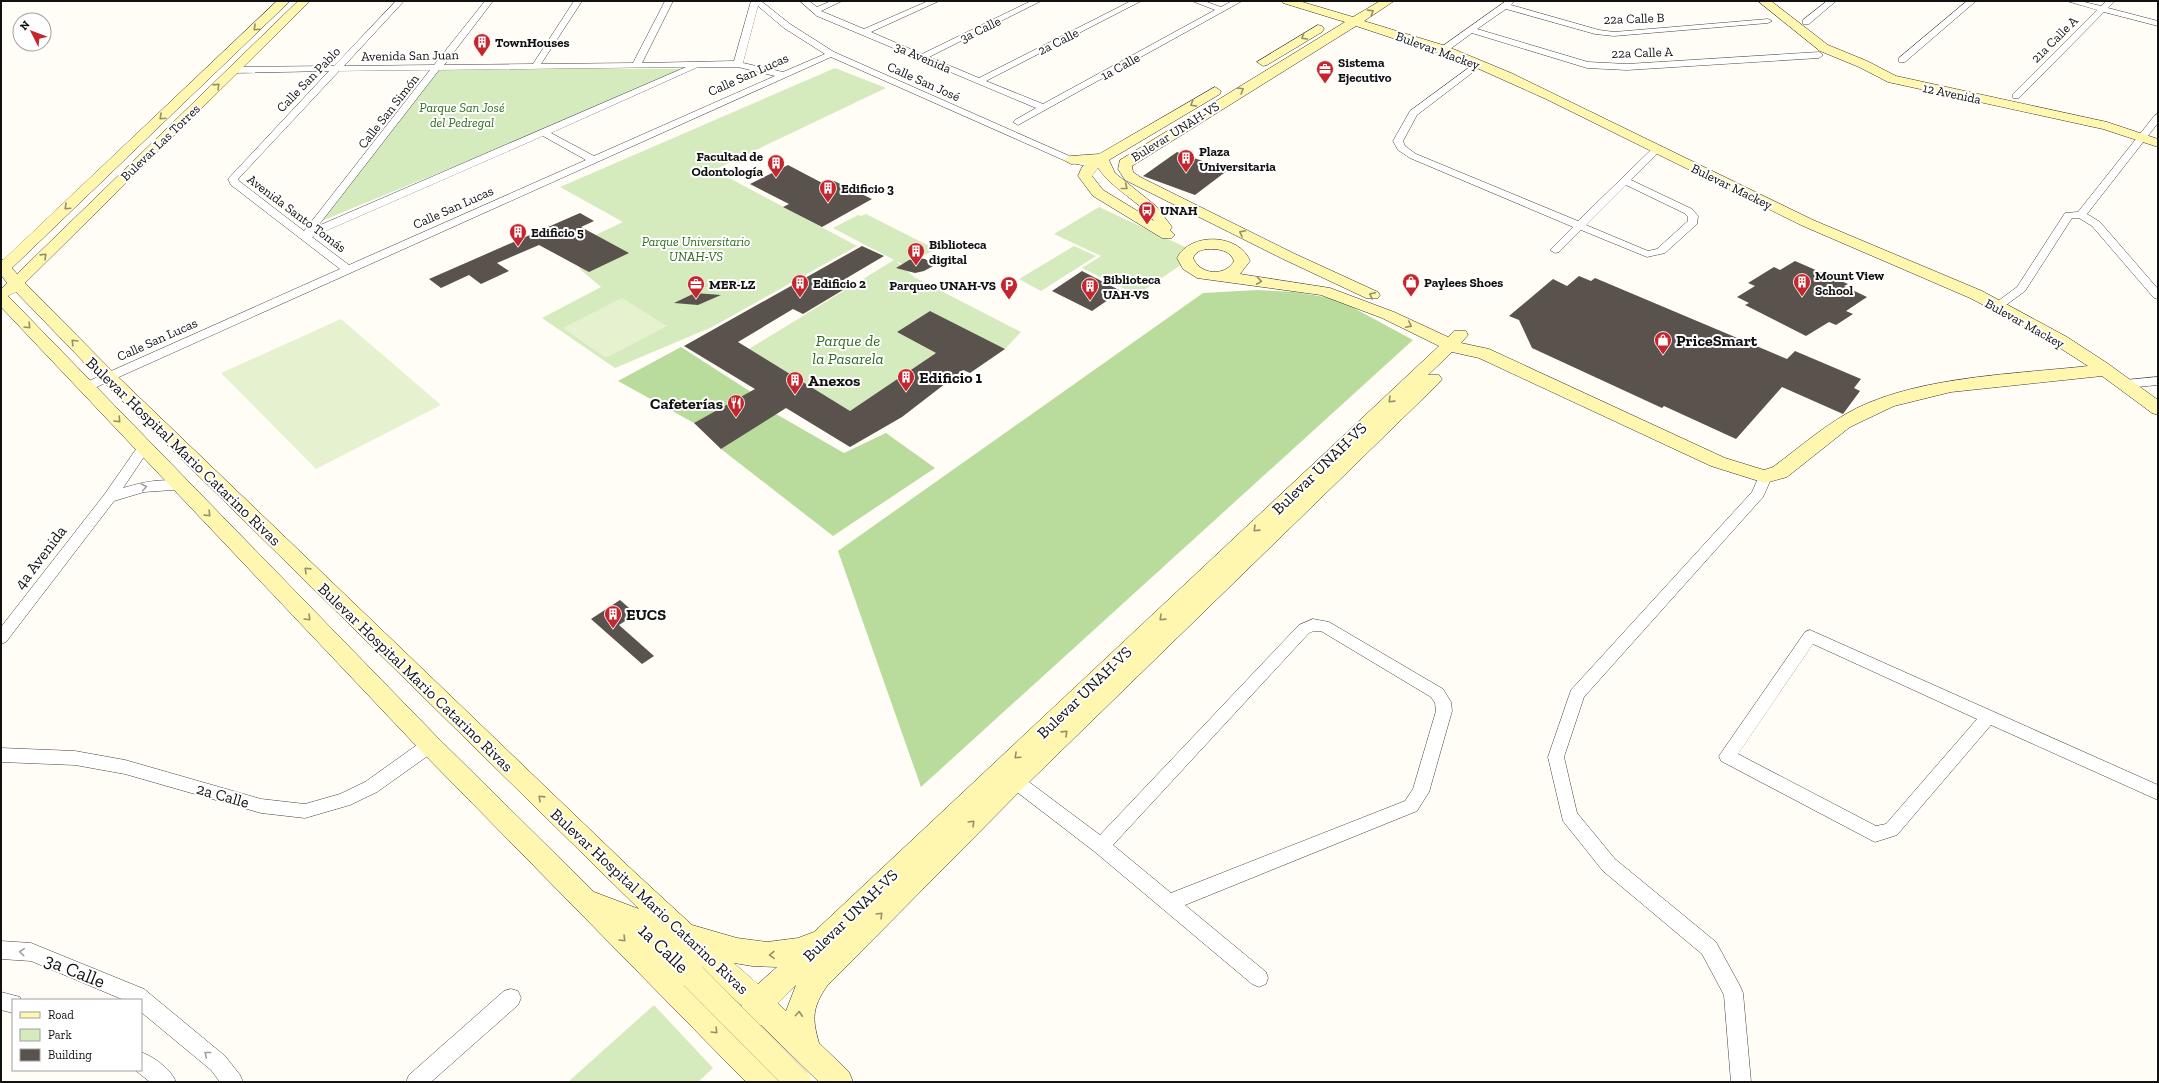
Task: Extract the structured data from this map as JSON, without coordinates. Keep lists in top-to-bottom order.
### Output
{
  "streets": {
    "main road": [
      "Bulevar Mackey",
      "1a Calle",
      "12 Avenida",
      "Bulevar UNAH-VS",
      "Bulevar Las Torres",
      "Bulevar Hospital Mario Catarino Rivas"
    ],
    "street": [
      "22a Calle B",
      "3a Calle",
      "21a Calle A",
      "2a Calle",
      "22a Calle A",
      "Avenida San Juan",
      "3a Avenida",
      "Calle San Lucas",
      "Calle San Pablo",
      "Calle San José",
      "Calle San Simón",
      "Avenida Santo Tomás",
      "4a Avenida"
    ]
  },
  "crossings": [
    ["3a Calle", "3a Avenida"],
    ["2a Calle", "3a Avenida"],
    ["2a Calle", "Bulevar Hospital Mario Catarino Rivas"],
    ["Bulevar Mackey", "Bulevar UNAH-VS"],
    ["Avenida San Juan", "Calle San Lucas"],
    ["Avenida San Juan", "Calle San Pablo"],
    ["Avenida San Juan", "Calle San Simón"],
    ["Avenida San Juan", "Bulevar Las Torres"],
    ["3a Avenida", "1a Calle"],
    ["1a Calle", "Calle San José"],
    ["1a Calle", "Bulevar Hospital Mario Catarino Rivas"],
    ["Calle San Lucas", "Calle San José"],
    ["Calle San Lucas", "Calle San Simón"],
    ["Calle San Lucas", "Avenida Santo Tomás"],
    ["Calle San Lucas", "Bulevar Hospital Mario Catarino Rivas"],
    ["Calle San Pablo", "Avenida Santo Tomás"],
    ["Calle San Simón", "Avenida Santo Tomás"],
    ["Bulevar UNAH-VS", "Bulevar Hospital Mario Catarino Rivas"],
    ["Bulevar Las Torres", "Bulevar Hospital Mario Catarino Rivas"],
    ["Bulevar Hospital Mario Catarino Rivas", "4a Avenida"]
  ],
  "one_way": ["3a Calle"],
  "parks": ["Parque San José del Pedregal", "Parque Universitario UNAH-VS", "Parque de la Pasarela"],
  "places": {
    "building": [
      "TownHouses",
      "Plaza Universitaria",
      "Facultad de Odontología",
      "Edificio 3",
      "Edificio 5",
      "Biblioteca digital",
      "Mount View School",
      "Edificio 2",
      "Biblioteca UAH-VS",
      "Edificio 1",
      "Anexos",
      "EUCS"
    ],
    "office": ["Sistema Ejecutivo", "MER-LZ"],
    "bus stop": ["UNAH"],
    "shop": ["Paylees Shoes", "PriceSmart"],
    "parking": ["Parqueo UNAH-VS"],
    "restaurant": ["Cafeterías"]
  },
  "legend": ["Road", "Park", "Building"],
  "north": "top left"
}
